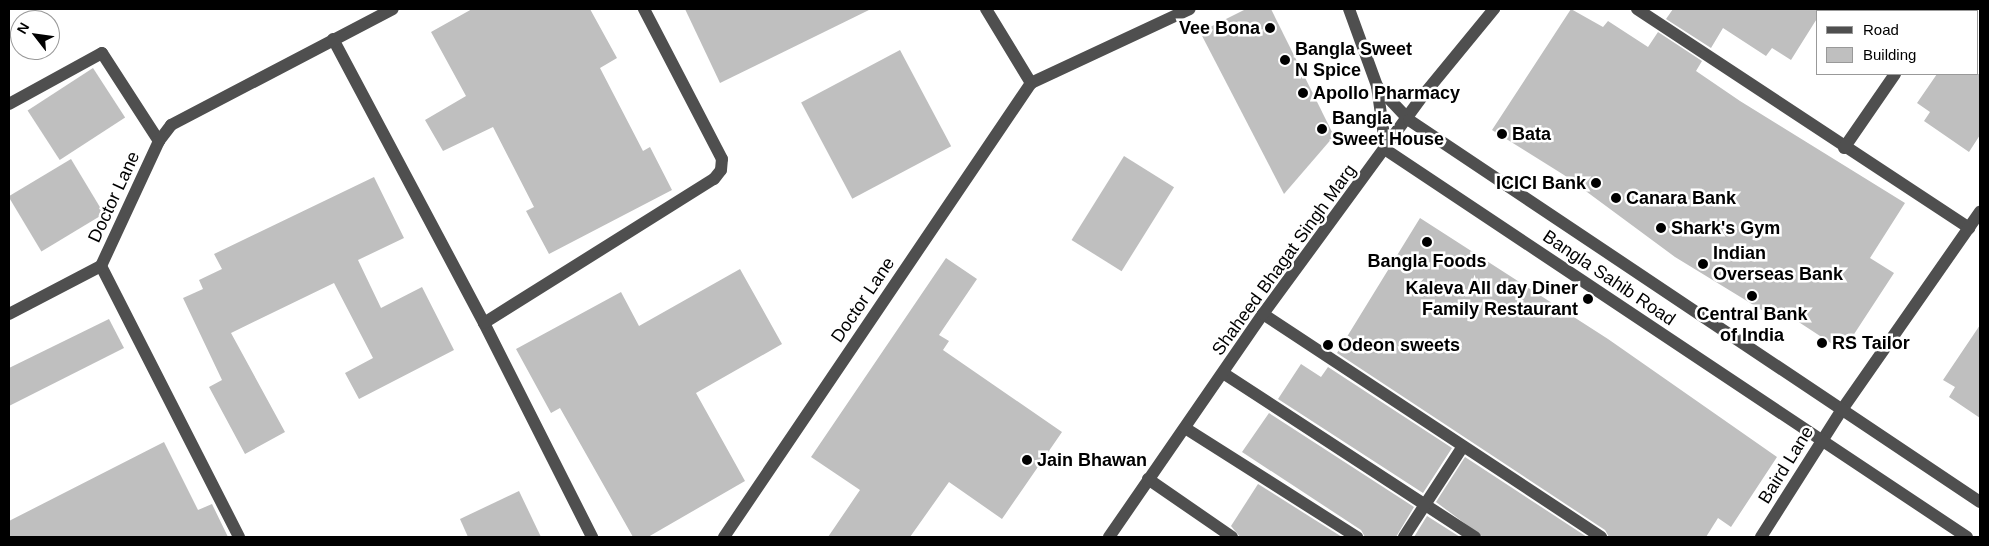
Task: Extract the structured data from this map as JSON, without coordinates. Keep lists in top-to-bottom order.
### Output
{
  "streets": {
    "street": [
      "Doctor Lane",
      "Shaheed Bhagat Singh Marg",
      "Bangla Sahib Road",
      "Baird Lane"
    ]
  },
  "crossings": [
    ["Shaheed Bhagat Singh Marg", "Bangla Sahib Road"],
    ["Bangla Sahib Road", "Baird Lane"]
  ],
  "places": [
    "Vee Bona",
    "Bangla Sweet N Spice",
    "Apollo Pharmacy",
    "Bangla Sweet House",
    "Bata",
    "ICICI Bank",
    "Canara Bank",
    "Shark's Gym",
    "Bangla Foods",
    "Indian Overseas Bank",
    "Central Bank of India",
    "Kaleva All day Diner Family Restaurant",
    "RS Tailor",
    "Odeon sweets",
    "Jain Bhawan"
  ],
  "legend": ["Road", "Building"],
  "north": "top left"
}
